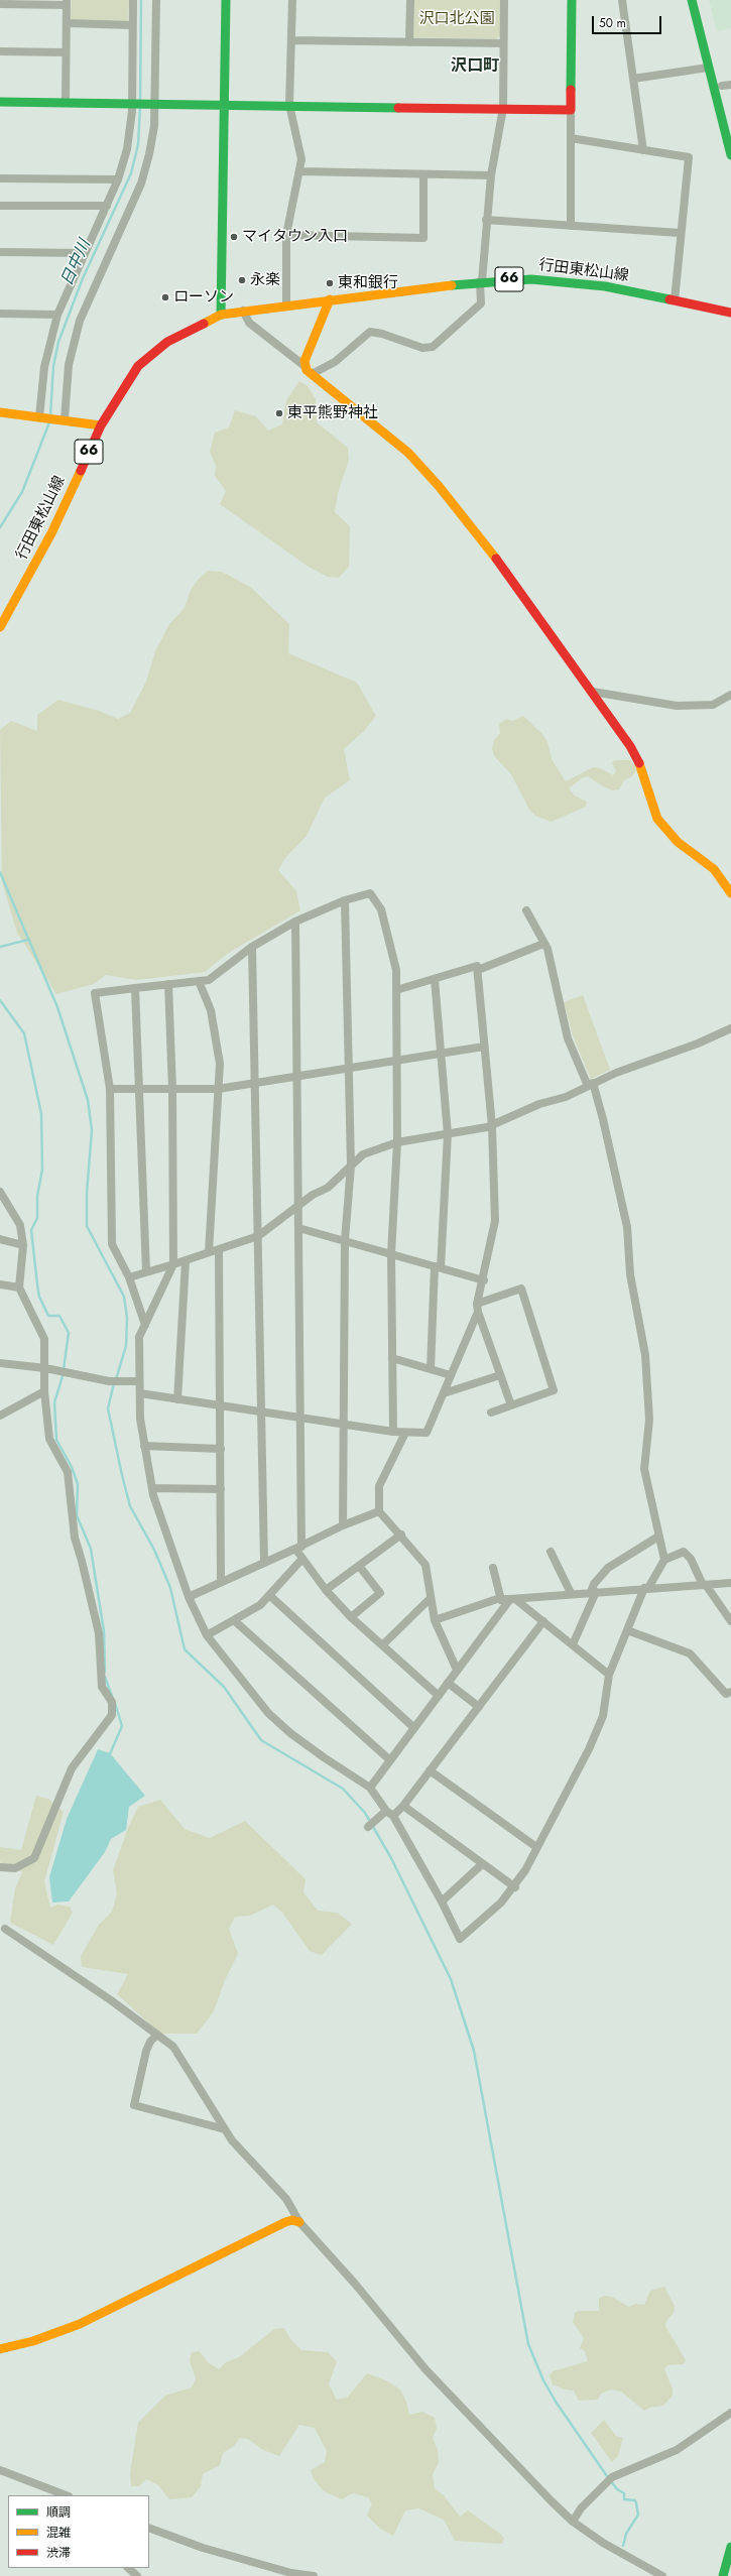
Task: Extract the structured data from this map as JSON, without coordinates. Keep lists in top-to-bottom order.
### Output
{
  "streets": {
    "main road": ["行田東松山線", "66"]
  },
  "districts": ["沢口町"],
  "water": ["日中川"],
  "parks": ["沢口北公園"],
  "places": [
    "マイタウン入口",
    "永楽",
    "東和銀行",
    "ローソン",
    "東平熊野神社"
  ],
  "legend": ["順調", "混雑", "渋滞"],
  "scale_bar": "50 m"
}
